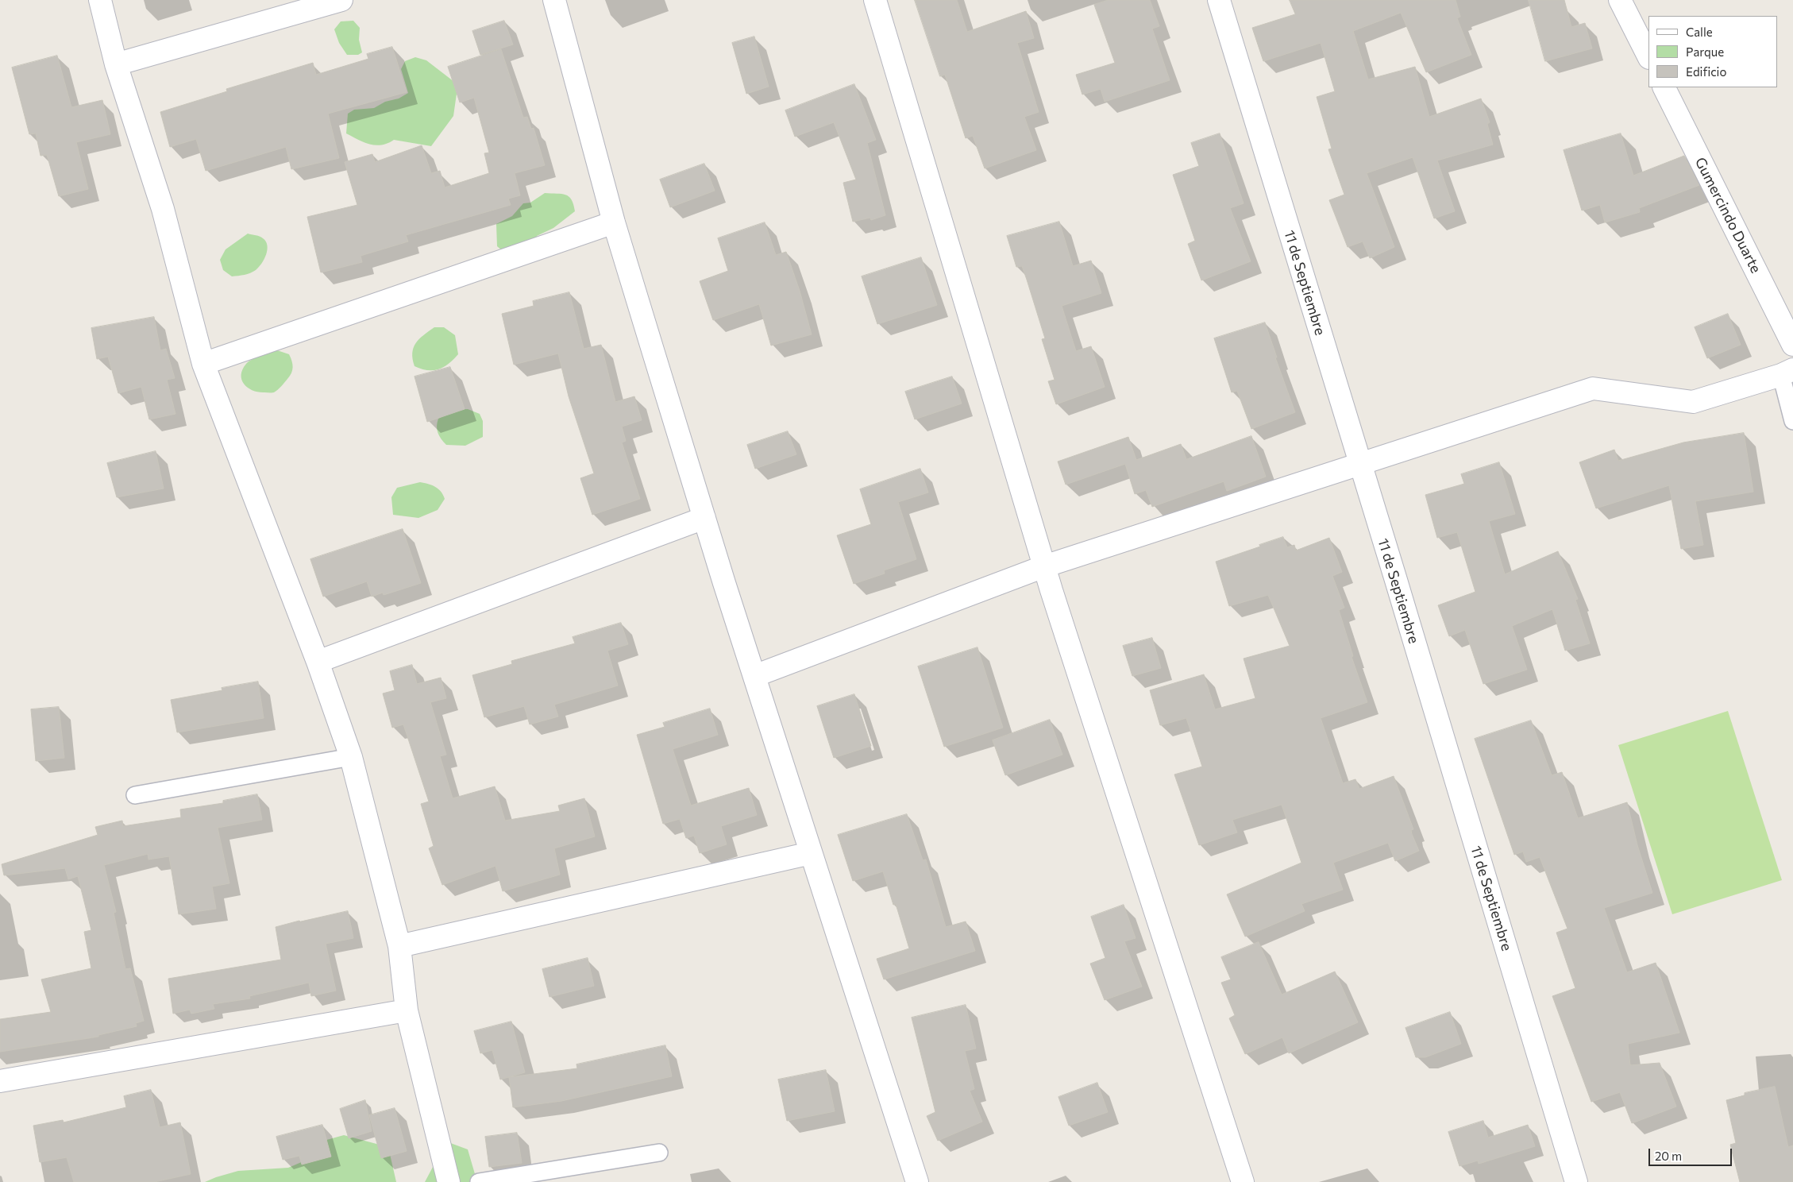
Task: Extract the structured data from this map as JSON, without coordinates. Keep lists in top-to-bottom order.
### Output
{
  "streets": {
    "street": ["Gumercindo Duarte", "11 de Septiembre"]
  },
  "legend": ["Calle", "Parque", "Edificio"],
  "scale_bar": "20 m"
}
